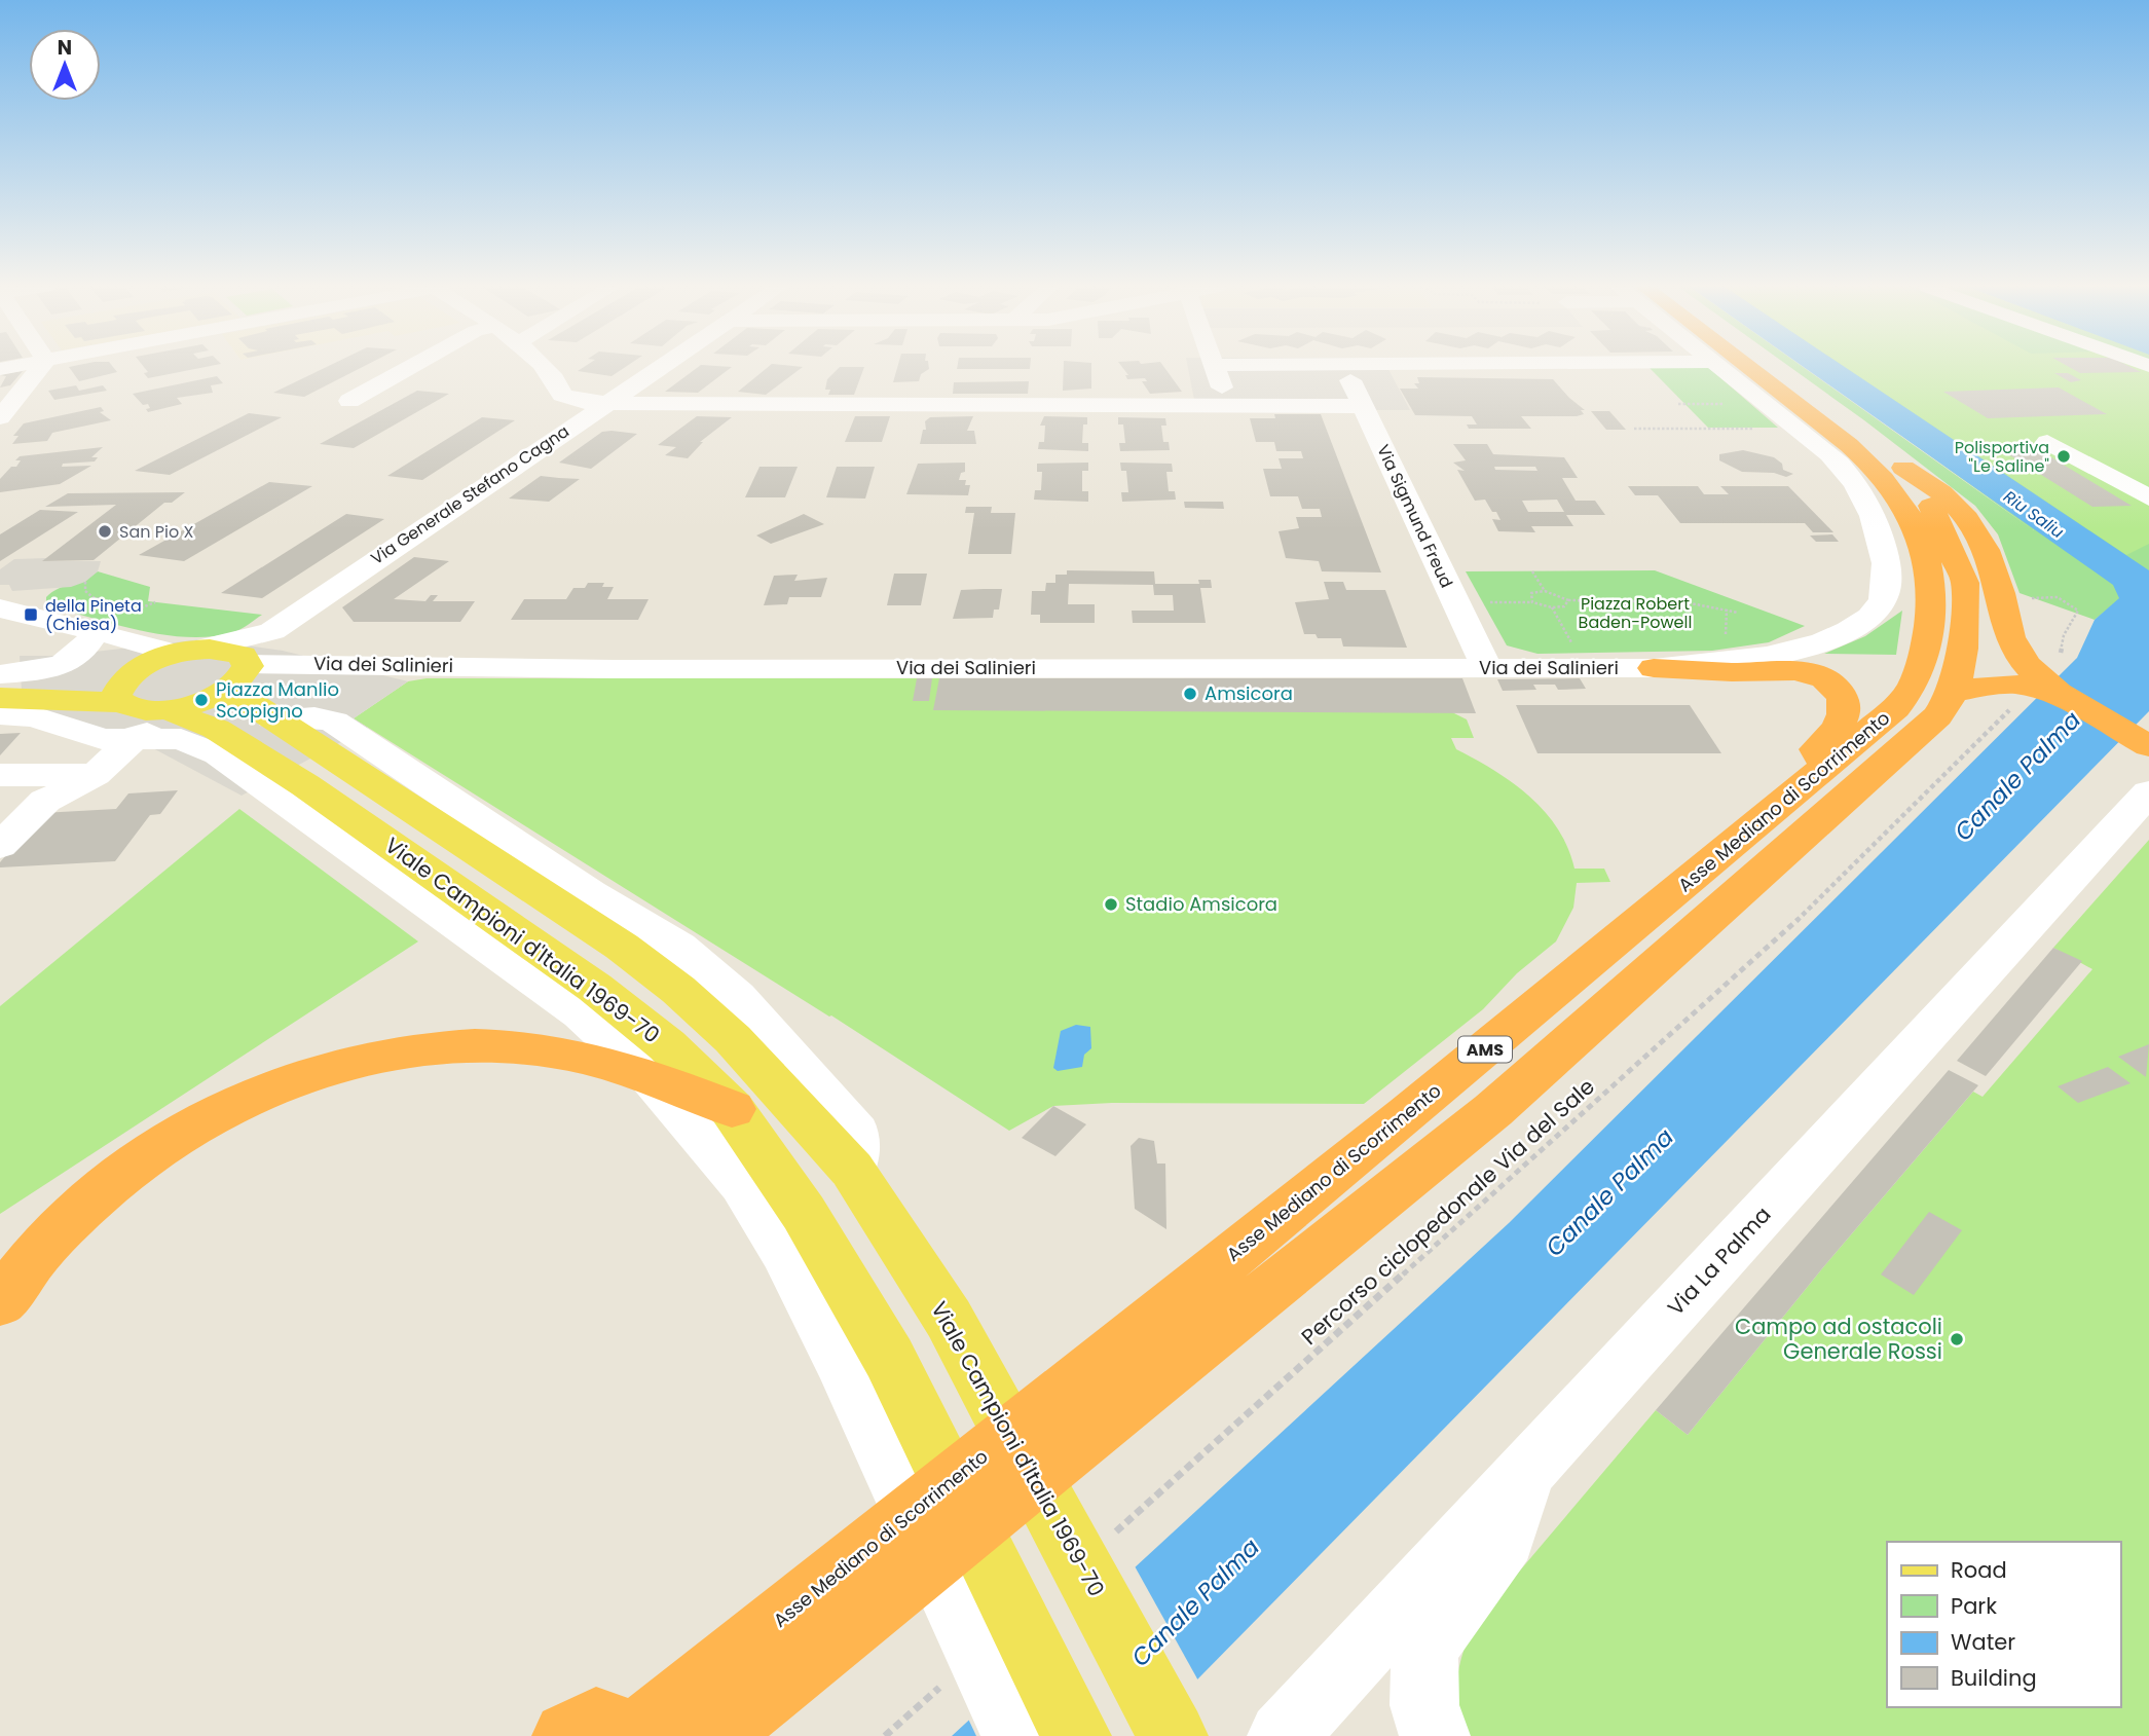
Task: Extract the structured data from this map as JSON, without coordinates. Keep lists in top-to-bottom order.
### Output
{
  "streets": {
    "highway": ["Asse Mediano di Scorrimento", "AMS"],
    "main road": ["Viale Campioni d'Italia 1969-70"],
    "street": [
      "Via Generale Stefano Cagna",
      "Via Sigmund Freud",
      "Via dei Salinieri",
      "Via La Palma"
    ],
    "path": ["Percorso ciclopedonale Via del Sale"]
  },
  "crossings": [
    ["Via Generale Stefano Cagna", "Via dei Salinieri"],
    ["Via Sigmund Freud", "Via dei Salinieri"]
  ],
  "water": ["Riu Saliu", "Canale Palma"],
  "parks": ["Piazza Robert Baden-Powell"],
  "places": {
    "other": [
      "Polisportiva \"Le Saline\"",
      "San Pio X",
      "Amsicora",
      "Piazza Manlio Scopigno",
      "Stadio Amsicora",
      "Campo ad ostacoli Generale Rossi"
    ],
    "transit": ["della Pineta (Chiesa)"]
  },
  "legend": [
    "Road",
    "Park",
    "Water",
    "Building"
  ],
  "north": "top"
}
